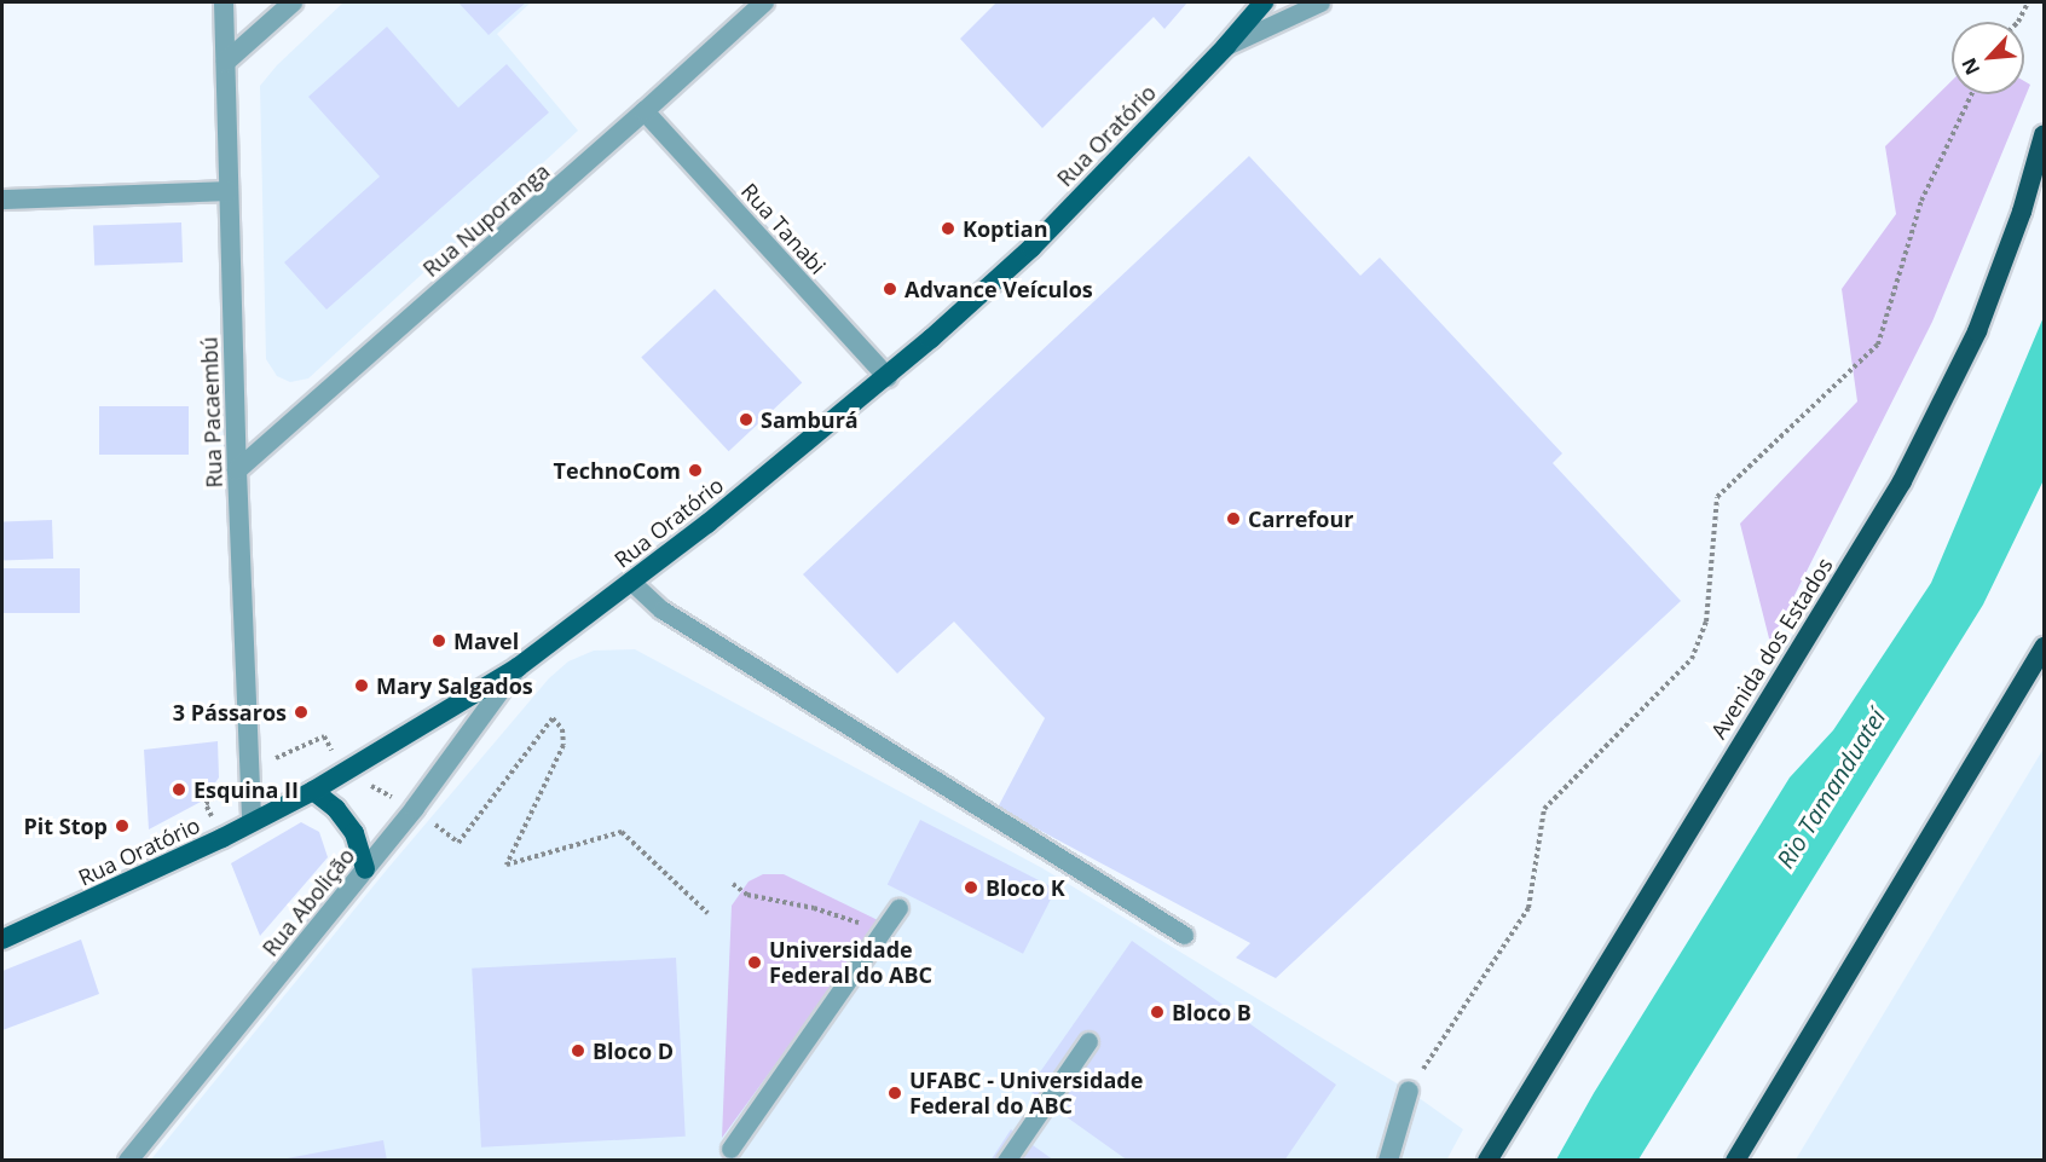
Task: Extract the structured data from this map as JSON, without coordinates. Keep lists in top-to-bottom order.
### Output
{
  "streets": {
    "highway": ["Avenida dos Estados"],
    "main road": ["Rua Oratório"],
    "street": [
      "Rua Nuporanga",
      "Rua Tanabi",
      "Rua Pacaembú",
      "Rua Abolição"
    ]
  },
  "crossings": [
    ["Rua Oratório", "Rua Tanabi"],
    ["Rua Oratório", "Rua Pacaembú"],
    ["Rua Oratório", "Rua Abolição"],
    ["Rua Nuporanga", "Rua Tanabi"],
    ["Rua Nuporanga", "Rua Pacaembú"]
  ],
  "water": ["Rio Tamanduateí"],
  "places": [
    "Koptian",
    "Advance Veículos",
    "Samburá",
    "TechnoCom",
    "Carrefour",
    "Mavel",
    "Mary Salgados",
    "3 Pássaros",
    "Esquina II",
    "Pit Stop",
    "Bloco K",
    "Universidade Federal do ABC",
    "Bloco B",
    "Bloco D",
    "UFABC - Universidade Federal do ABC"
  ],
  "north": "bottom left"
}
